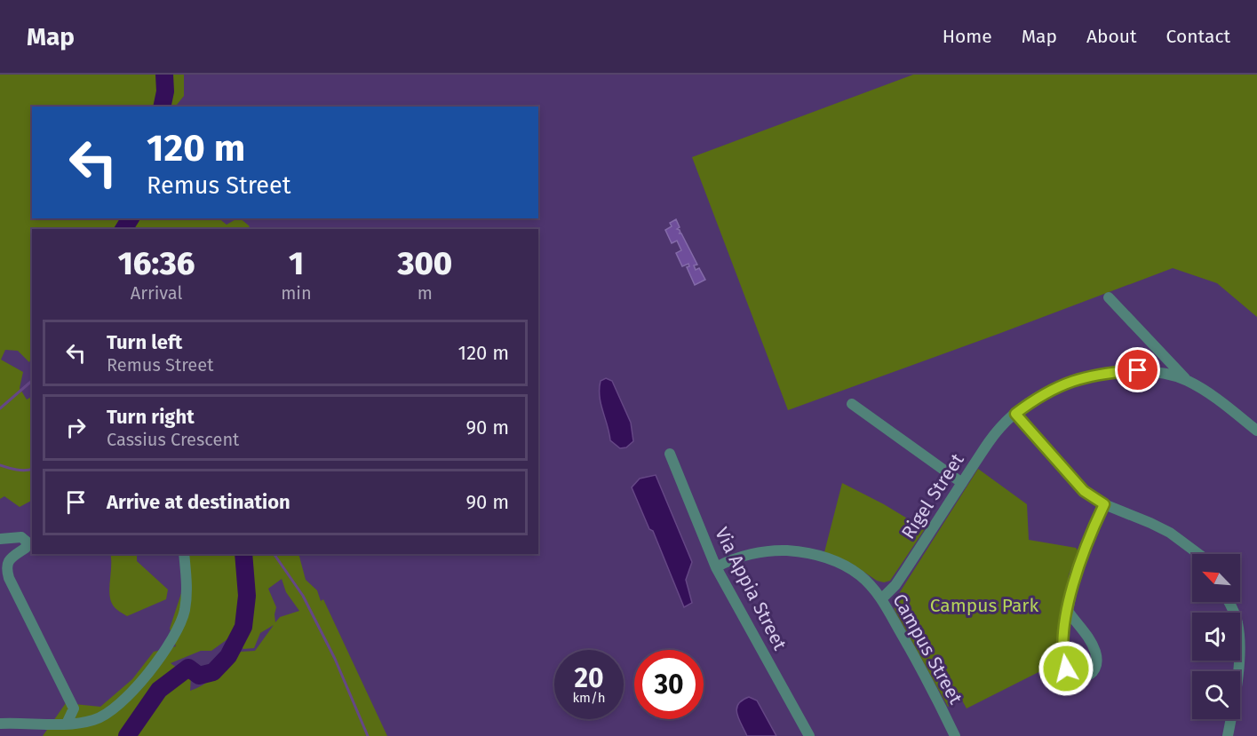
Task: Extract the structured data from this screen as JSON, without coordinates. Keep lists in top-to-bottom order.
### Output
{
  "streets": {
    "street": ["Rigel Street", "Via Appia Street", "Campus Street"]
  },
  "crossings": [
    ["Rigel Street", "Campus Street"],
    ["Via Appia Street", "Campus Street"]
  ],
  "parks": ["Campus Park"],
  "north": "top left",
  "page": {
    "header": "Map",
    "nav": [
      "Home",
      "Map",
      "About",
      "Contact"
    ],
    "turn": ["120 m", "Remus Street"],
    "eta": [
      "16:36",
      "Arrival",
      "1",
      "min",
      "300",
      "m"
    ],
    "list": [
      {
        "name": "Turn left",
        "note": "Remus Street",
        "value": "120 m"
      },
      {
        "name": "Turn right",
        "note": "Cassius Crescent",
        "value": "90 m"
      },
      {
        "name": "Arrive at destination",
        "value": "90 m"
      }
    ],
    "speed": "20 km/h",
    "limit": "30"
  }
}
